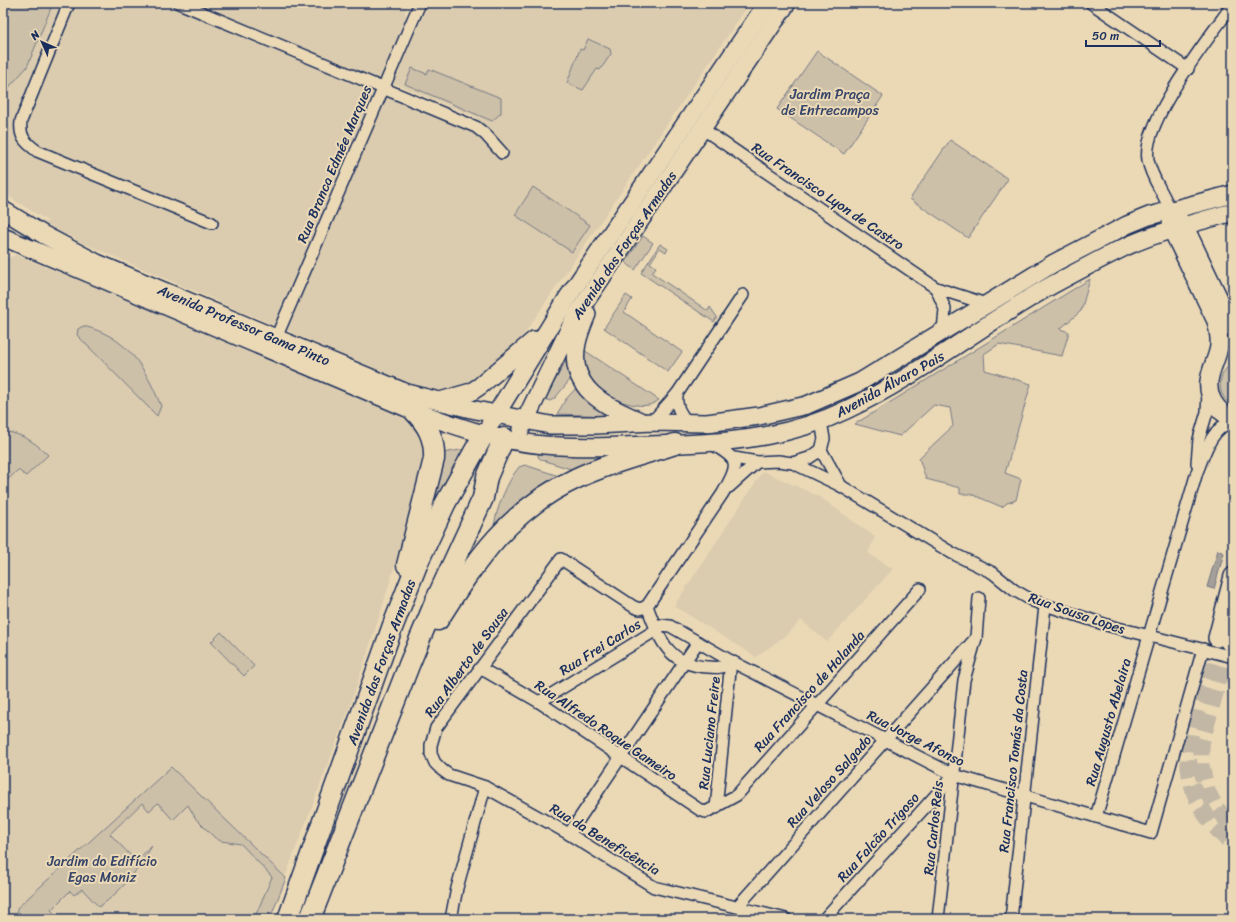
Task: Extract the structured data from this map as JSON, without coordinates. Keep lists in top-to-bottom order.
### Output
{
  "streets": {
    "highway": ["Avenida das Forças Armadas"],
    "main road": ["Avenida Professor Gama Pinto", "Avenida Álvaro Pais"],
    "street": [
      "Rua Branca Edmée Marques",
      "Rua Francisco Lyon de Castro",
      "Rua Sousa Lopes",
      "Rua Frei Carlos",
      "Rua Alberto de Sousa",
      "Rua Francisco de Holanda",
      "Rua Augusto Abelaira",
      "Rua Alfredo Roque Gameiro",
      "Rua Luciano Freire",
      "Rua Jorge Afonso",
      "Rua Francisco Tomás da Costa",
      "Rua Veloso Salgado",
      "Rua Carlos Reis",
      "Rua Falcão Trigoso",
      "Rua da Beneficência"
    ]
  },
  "crossings": [
    ["Rua Branca Edmée Marques", "Avenida Professor Gama Pinto"],
    ["Rua Francisco Lyon de Castro", "Avenida das Forças Armadas"],
    ["Rua Francisco Lyon de Castro", "Avenida Álvaro Pais"],
    ["Avenida das Forças Armadas", "Avenida Professor Gama Pinto"],
    ["Avenida das Forças Armadas", "Avenida Álvaro Pais"],
    ["Avenida Professor Gama Pinto", "Avenida Álvaro Pais"],
    ["Rua Sousa Lopes", "Rua Augusto Abelaira"],
    ["Rua Sousa Lopes", "Rua Jorge Afonso"],
    ["Rua Sousa Lopes", "Rua Francisco Tomás da Costa"],
    ["Rua Frei Carlos", "Rua Alfredo Roque Gameiro"],
    ["Rua Frei Carlos", "Rua Jorge Afonso"],
    ["Rua Alberto de Sousa", "Rua Alfredo Roque Gameiro"],
    ["Rua Alberto de Sousa", "Rua da Beneficência"],
    ["Rua Francisco de Holanda", "Rua Alfredo Roque Gameiro"],
    ["Rua Francisco de Holanda", "Rua Luciano Freire"],
    ["Rua Francisco de Holanda", "Rua Jorge Afonso"],
    ["Rua Augusto Abelaira", "Rua Jorge Afonso"],
    ["Rua Alfredo Roque Gameiro", "Rua Luciano Freire"],
    ["Rua Luciano Freire", "Rua Jorge Afonso"],
    ["Rua Jorge Afonso", "Rua Francisco Tomás da Costa"],
    ["Rua Jorge Afonso", "Rua Veloso Salgado"],
    ["Rua Jorge Afonso", "Rua Carlos Reis"],
    ["Rua Jorge Afonso", "Rua Falcão Trigoso"],
    ["Rua Veloso Salgado", "Rua Carlos Reis"],
    ["Rua Veloso Salgado", "Rua da Beneficência"],
    ["Rua Carlos Reis", "Rua Falcão Trigoso"]
  ],
  "parks": ["Jardim Praça de Entrecampos", "Jardim do Edifício Egas Moniz"],
  "scale_bar": "50 m",
  "north": "top left"
}
